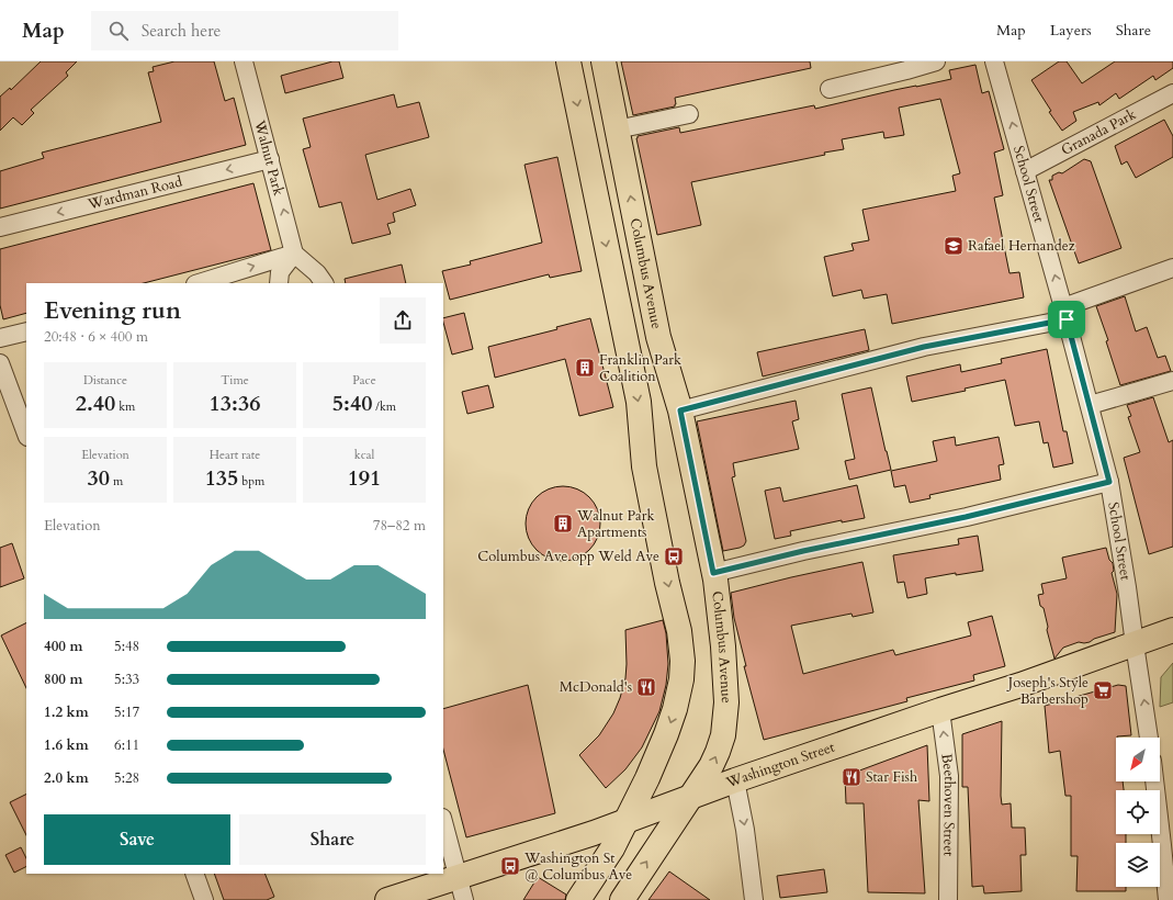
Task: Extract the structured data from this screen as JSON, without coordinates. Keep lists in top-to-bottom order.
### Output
{
  "streets": {
    "main road": ["Columbus Avenue", "Washington Street"],
    "street": [
      "Granada Park",
      "Walnut Park",
      "School Street",
      "Wardman Road",
      "Beethoven Street"
    ]
  },
  "crossings": [
    ["Granada Park", "School Street"],
    ["Walnut Park", "Wardman Road"],
    ["School Street", "Washington Street"],
    ["Columbus Avenue", "Washington Street"],
    ["Washington Street", "Beethoven Street"]
  ],
  "one_way": ["Walnut Park", "School Street", "Beethoven Street"],
  "places": {
    "school or university": ["Rafael Hernandez"],
    "building": ["Franklin Park Coalition", "Walnut Park Apartments"],
    "bus stop": ["Columbus Ave opp Weld Ave", "Washington St @ Columbus Ave"],
    "restaurant": ["McDonald's", "Star Fish"],
    "supermarket": ["Joseph's Style Barbershop"]
  },
  "north": "bottom left",
  "page": {
    "header": "Map",
    "search": "Search here",
    "nav": ["Map", "Layers", "Share"],
    "heading": ["Evening run", "20:48 · 6 × 400 m"],
    "stats": [
      ["Distance", "2.40 km"],
      ["Time", "13:36"],
      ["Pace", "5:40 /km"],
      ["Elevation", "30 m"],
      ["Heart rate", "135 bpm"],
      ["kcal", "191"]
    ],
    "chart": ["Elevation", "78–82 m"],
    "list": [
      {
        "name": "400 m",
        "note": "5:48"
      },
      {
        "name": "800 m",
        "note": "5:33"
      },
      {
        "name": "1.2 km",
        "note": "5:17"
      },
      {
        "name": "1.6 km",
        "note": "6:11"
      },
      {
        "name": "2.0 km",
        "note": "5:28"
      }
    ],
    "buttons": ["Save", "Share"]
  }
}
